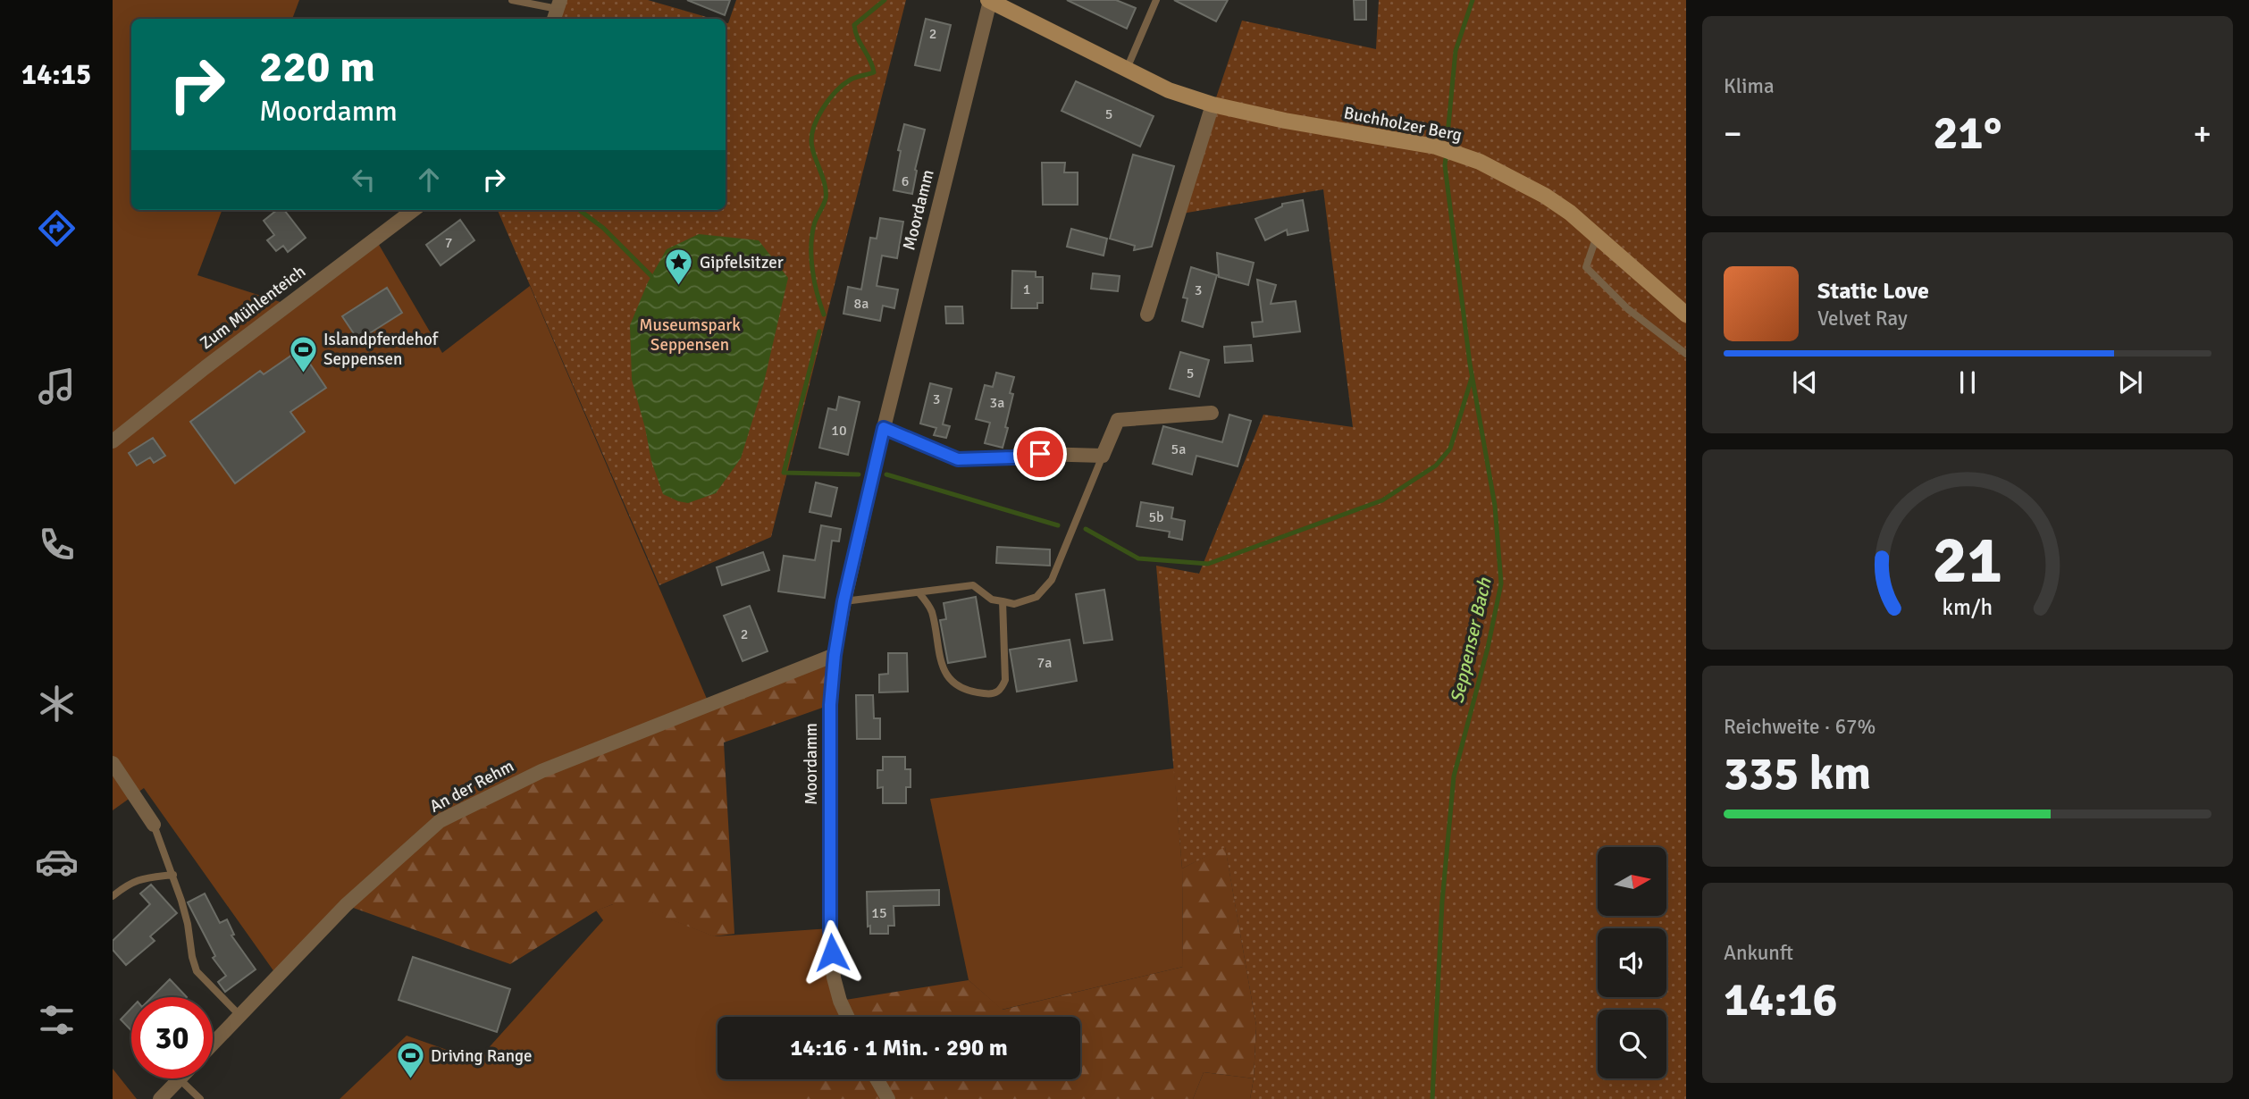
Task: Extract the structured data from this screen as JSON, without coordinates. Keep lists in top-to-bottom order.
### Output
{
  "streets": {
    "main road": ["Buchholzer Berg"],
    "street": ["Moordamm", "Zum Mühlenteich", "An der Rehm"]
  },
  "crossings": [
    ["Buchholzer Berg", "Moordamm"],
    ["Moordamm", "An der Rehm"]
  ],
  "water": ["Seppenser Bach"],
  "parks": ["Museumspark Seppensen"],
  "places": {
    "place": ["Gipfelsitzer"],
    "sports": ["Islandpferdehof Seppensen", "Driving Range"]
  },
  "house_numbers": [
    "2",
    "5",
    "6",
    "7",
    "1",
    "3",
    "8a",
    "5",
    "3",
    "3a",
    "10",
    "5a",
    "5b",
    "2",
    "7a",
    "15"
  ],
  "north": "right",
  "page": {
    "tabs": "14:15",
    "tile": [
      "Klima",
      ["Reichweite · 67%", "335 km"],
      ["Ankunft", "14:16"]
    ],
    "turn": ["220 m", "Moordamm"],
    "heat": ["−", "21°", "+"],
    "song": ["Static Love", "Velvet Ray"],
    "limit": "30",
    "trip": "14:16 · 1 Min. · 290 m",
    "gauge": ["21", "km/h"]
  }
}
